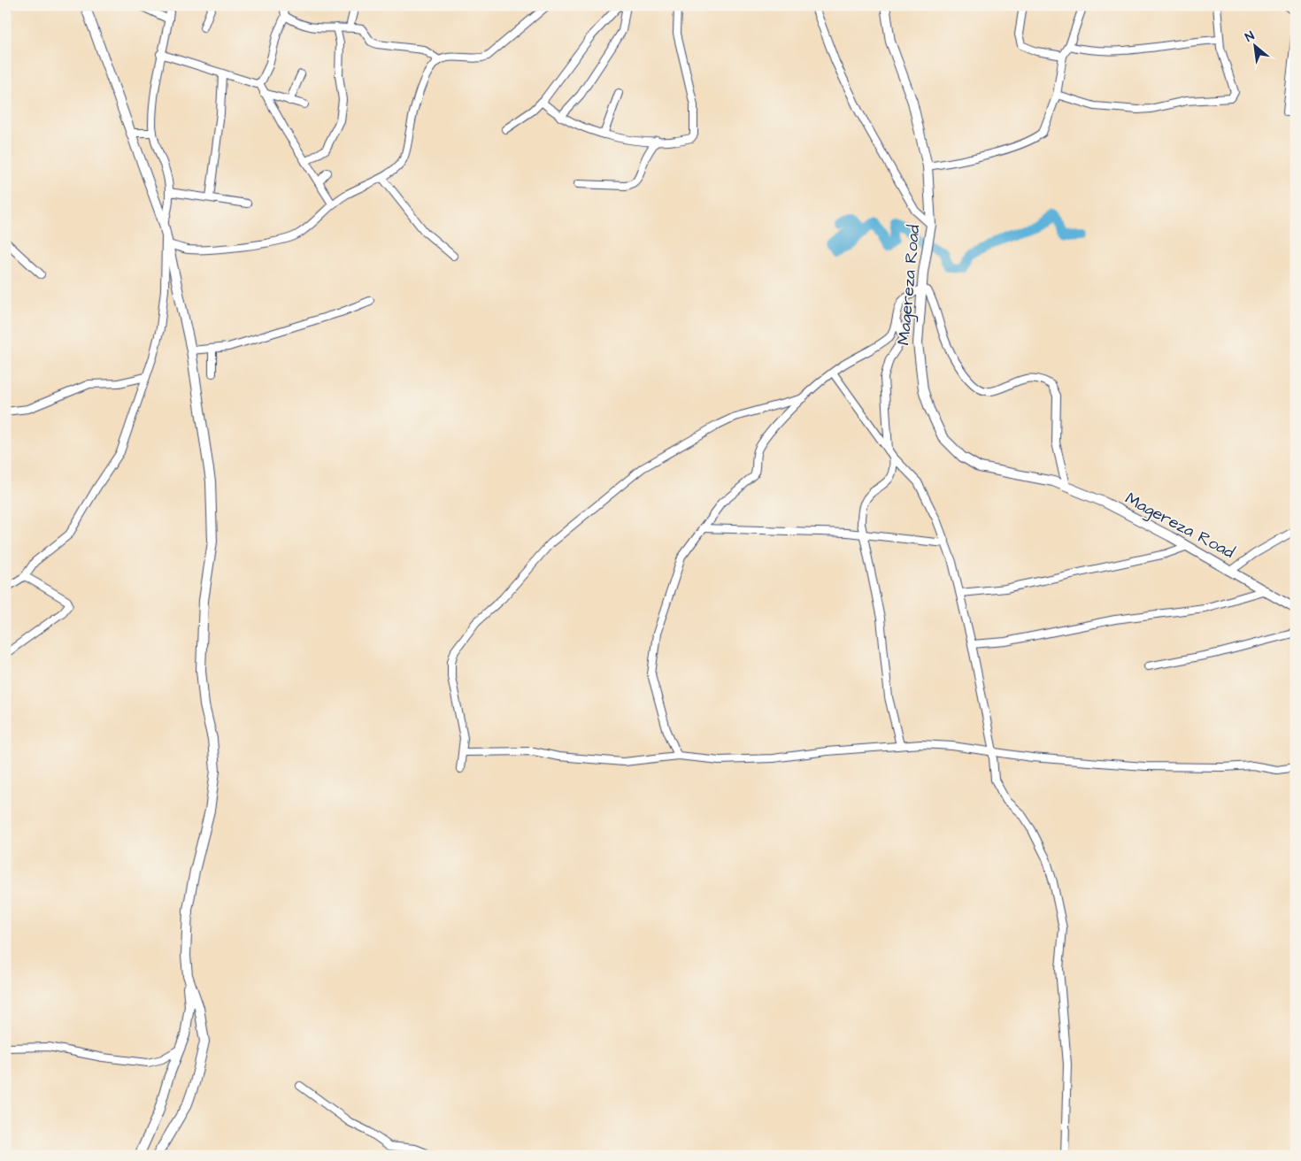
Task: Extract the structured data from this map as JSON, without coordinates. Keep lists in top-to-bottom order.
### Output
{
  "streets": {
    "street": ["Magereza Road"]
  },
  "north": "top left"
}
